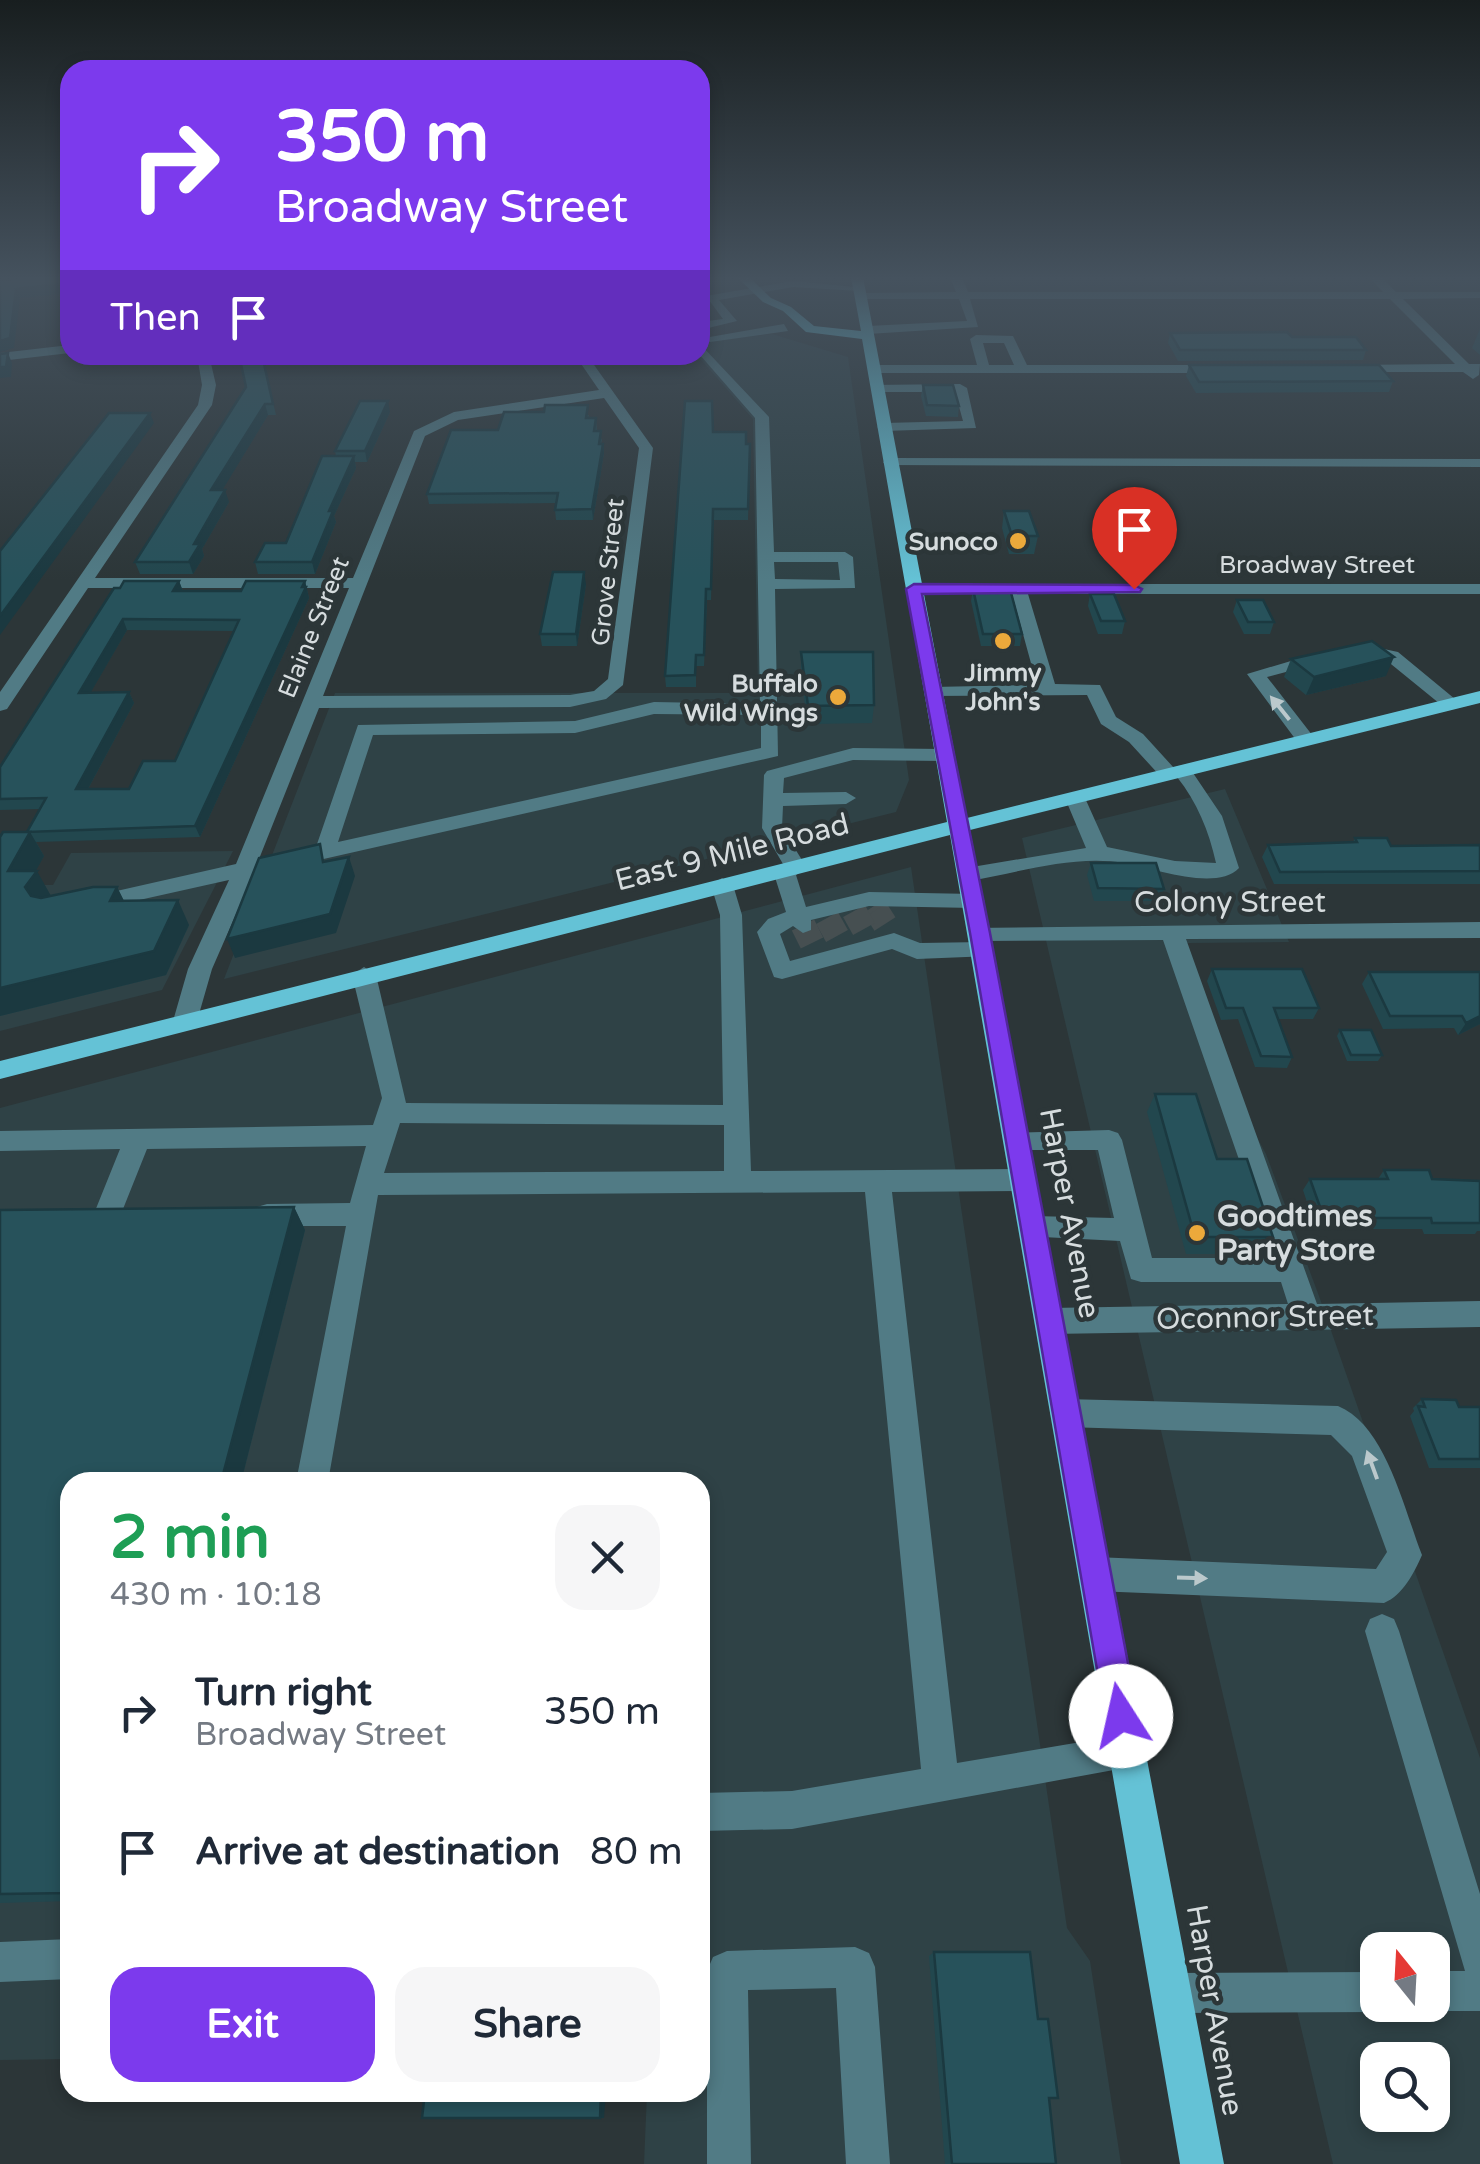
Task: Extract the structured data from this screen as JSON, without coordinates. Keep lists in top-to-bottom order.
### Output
{
  "streets": {
    "main road": ["East 9 Mile Road", "Harper Avenue"],
    "street": [
      "Broadway Street",
      "Grove Street",
      "Elaine Street",
      "Colony Street",
      "Oconnor Street"
    ]
  },
  "crossings": [
    ["Broadway Street", "Harper Avenue"],
    ["Grove Street", "Elaine Street"],
    ["Elaine Street", "East 9 Mile Road"],
    ["East 9 Mile Road", "Harper Avenue"],
    ["Colony Street", "Harper Avenue"],
    ["Harper Avenue", "Oconnor Street"]
  ],
  "places": [
    "Sunoco",
    "Jimmy John's",
    "Buffalo Wild Wings",
    "Goodtimes Party Store"
  ],
  "north": "top",
  "page": {
    "turn": ["350 m", "Broadway Street"],
    "then": "Then",
    "heading": ["2 min", "430 m · 10:18"],
    "list": [
      {
        "name": "Turn right",
        "note": "Broadway Street",
        "value": "350 m"
      },
      {
        "name": "Arrive at destination",
        "value": "80 m"
      }
    ],
    "buttons": ["Exit", "Share"]
  }
}
